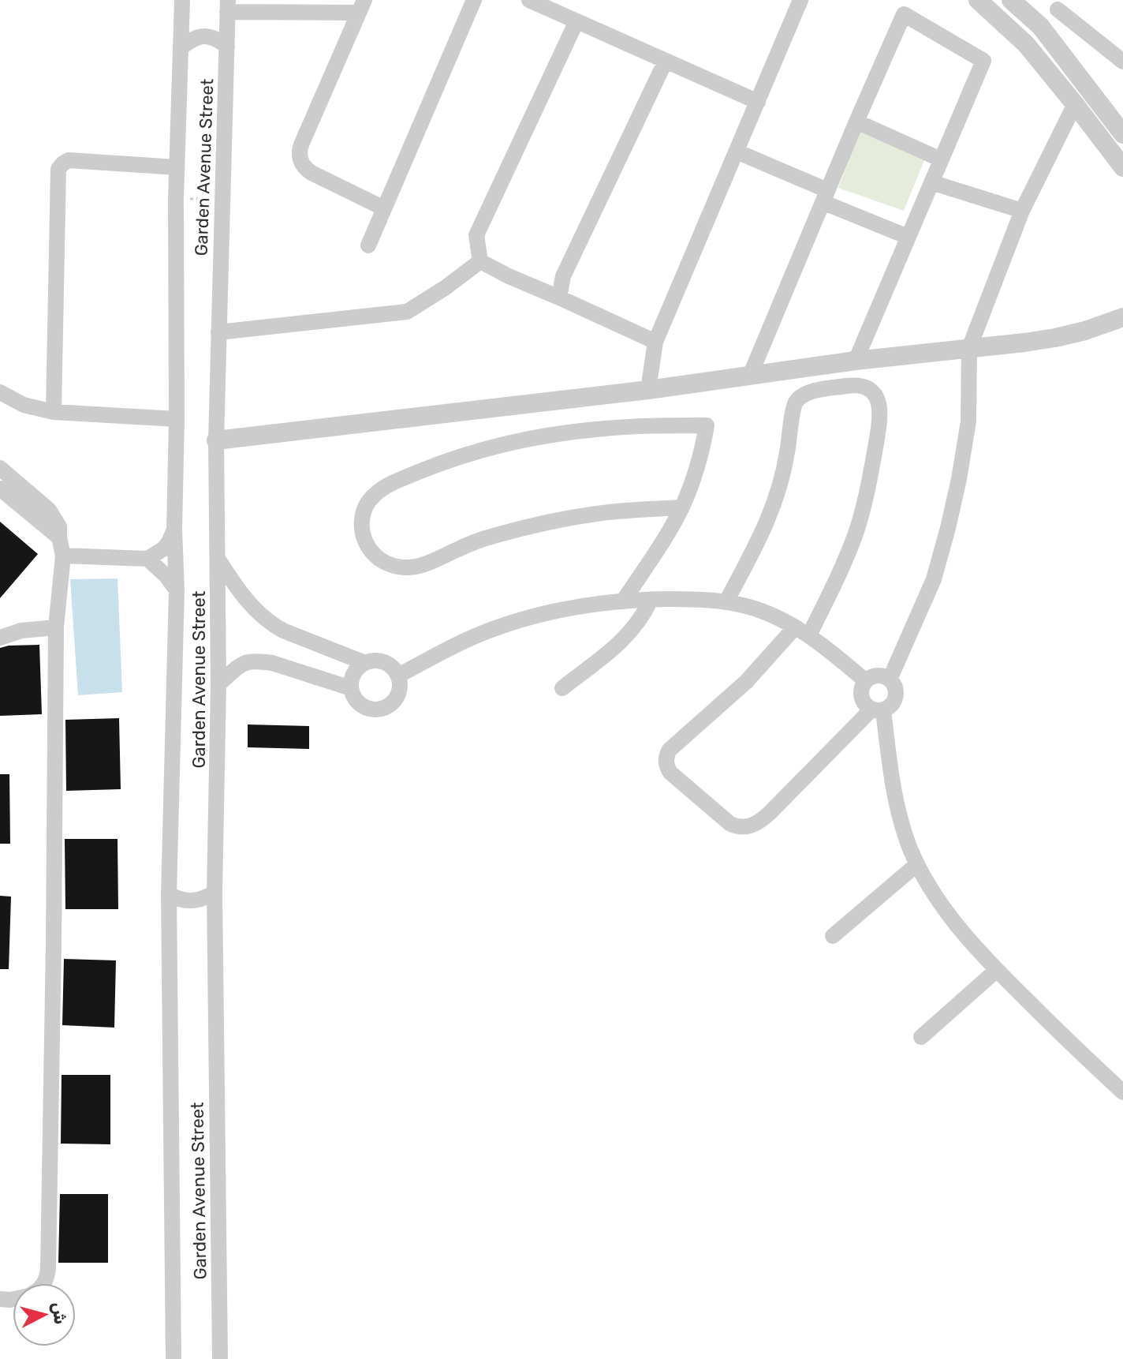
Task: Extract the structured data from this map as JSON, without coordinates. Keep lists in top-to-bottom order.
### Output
{
  "streets": {
    "street": ["Garden Avenue Street"]
  },
  "north": "right"
}
